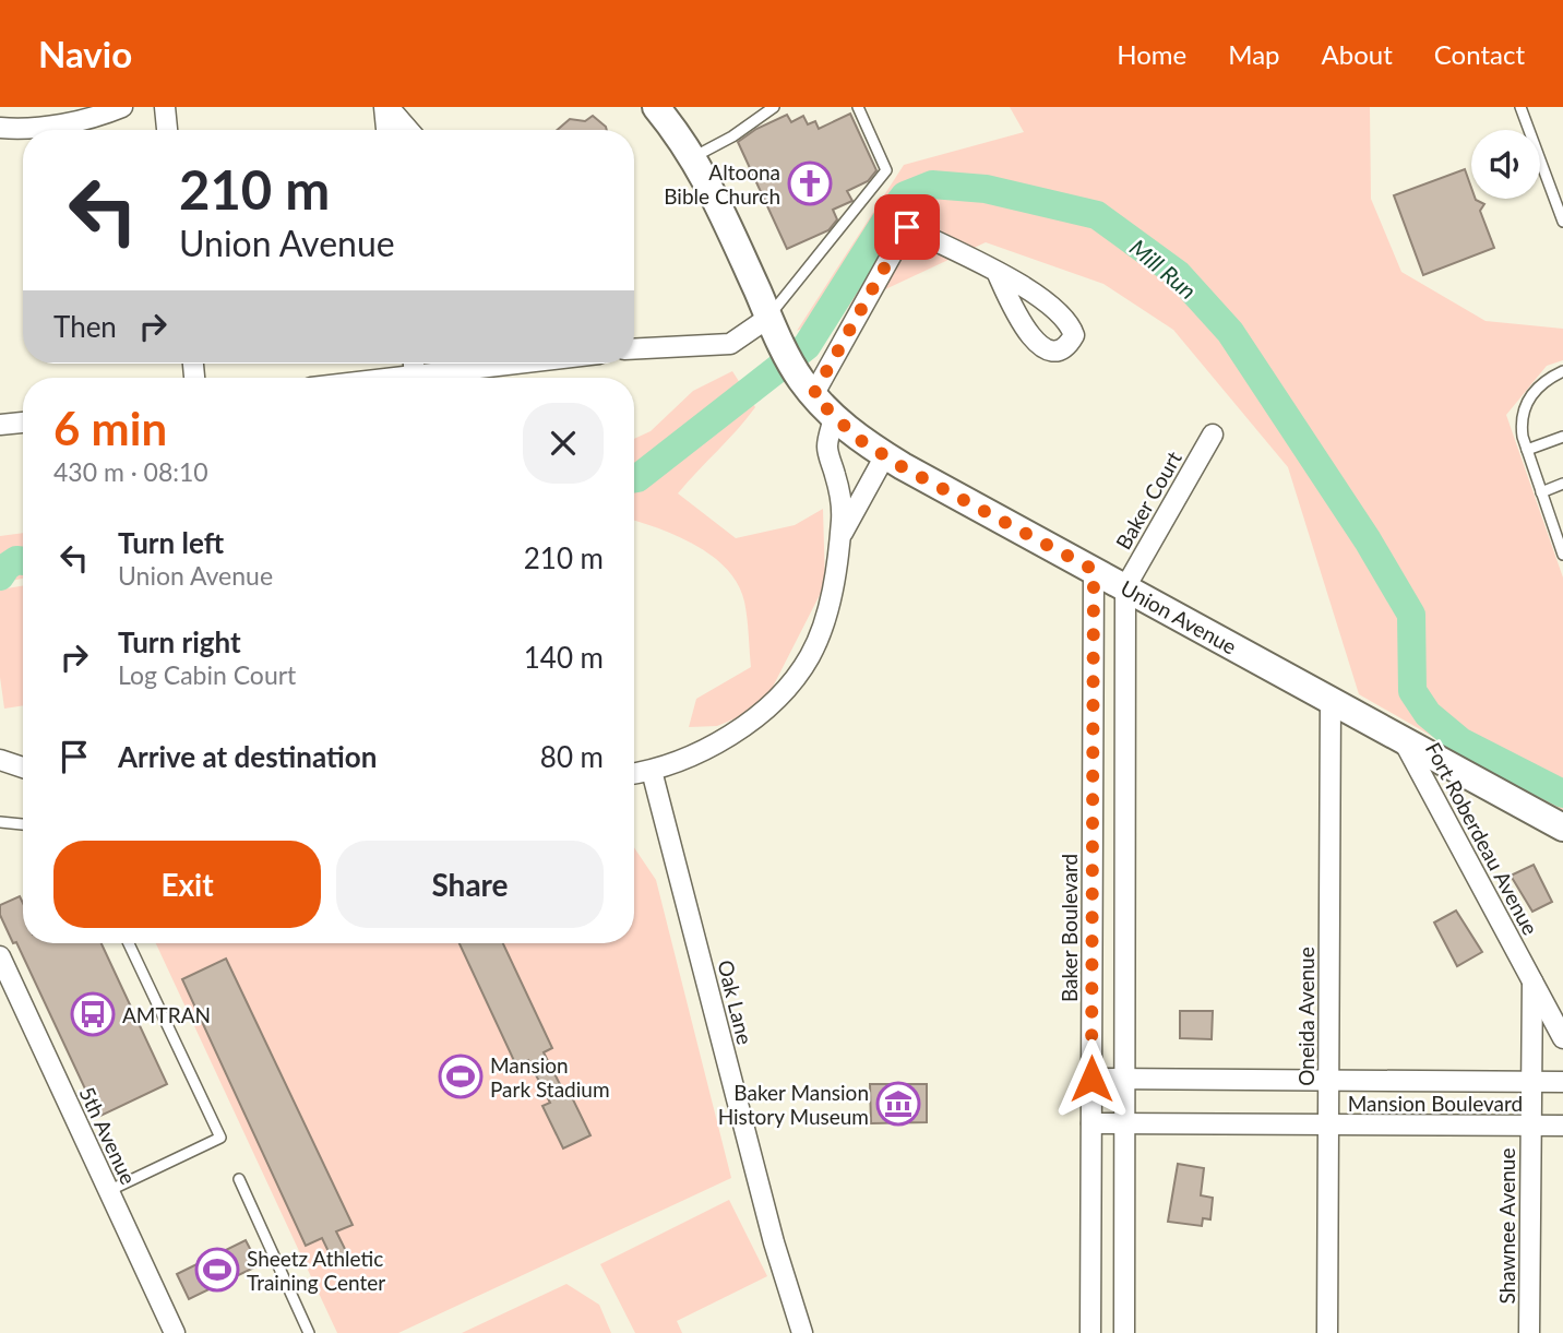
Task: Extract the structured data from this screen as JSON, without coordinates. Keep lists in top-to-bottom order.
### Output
{
  "streets": {
    "main road": ["Union Avenue"],
    "street": [
      "Baker Court",
      "Fort Roberdeau Avenue",
      "Baker Boulevard",
      "Oak Lane",
      "Oneida Avenue",
      "Mansion Boulevard",
      "5th Avenue",
      "Shawnee Avenue"
    ]
  },
  "crossings": [
    ["Baker Court", "Union Avenue"],
    ["Union Avenue", "Fort Roberdeau Avenue"],
    ["Union Avenue", "Baker Boulevard"],
    ["Union Avenue", "Oneida Avenue"],
    ["Fort Roberdeau Avenue", "Shawnee Avenue"],
    ["Baker Boulevard", "Mansion Boulevard"],
    ["Oneida Avenue", "Mansion Boulevard"],
    ["Mansion Boulevard", "Shawnee Avenue"]
  ],
  "water": ["Mill Run"],
  "places": {
    "church": ["Altoona Bible Church"],
    "bus stop": ["AMTRAN"],
    "sports": ["Mansion Park Stadium", "Sheetz Athletic Training Center"],
    "museum": ["Baker Mansion History Museum"]
  },
  "page": {
    "header": "Navio",
    "nav": [
      "Home",
      "Map",
      "About",
      "Contact"
    ],
    "turn": ["210 m", "Union Avenue"],
    "then": "Then",
    "heading": ["6 min", "430 m · 08:10"],
    "list": [
      {
        "name": "Turn left",
        "note": "Union Avenue",
        "value": "210 m"
      },
      {
        "name": "Turn right",
        "note": "Log Cabin Court",
        "value": "140 m"
      },
      {
        "name": "Arrive at destination",
        "value": "80 m"
      }
    ],
    "buttons": ["Exit", "Share"]
  }
}
